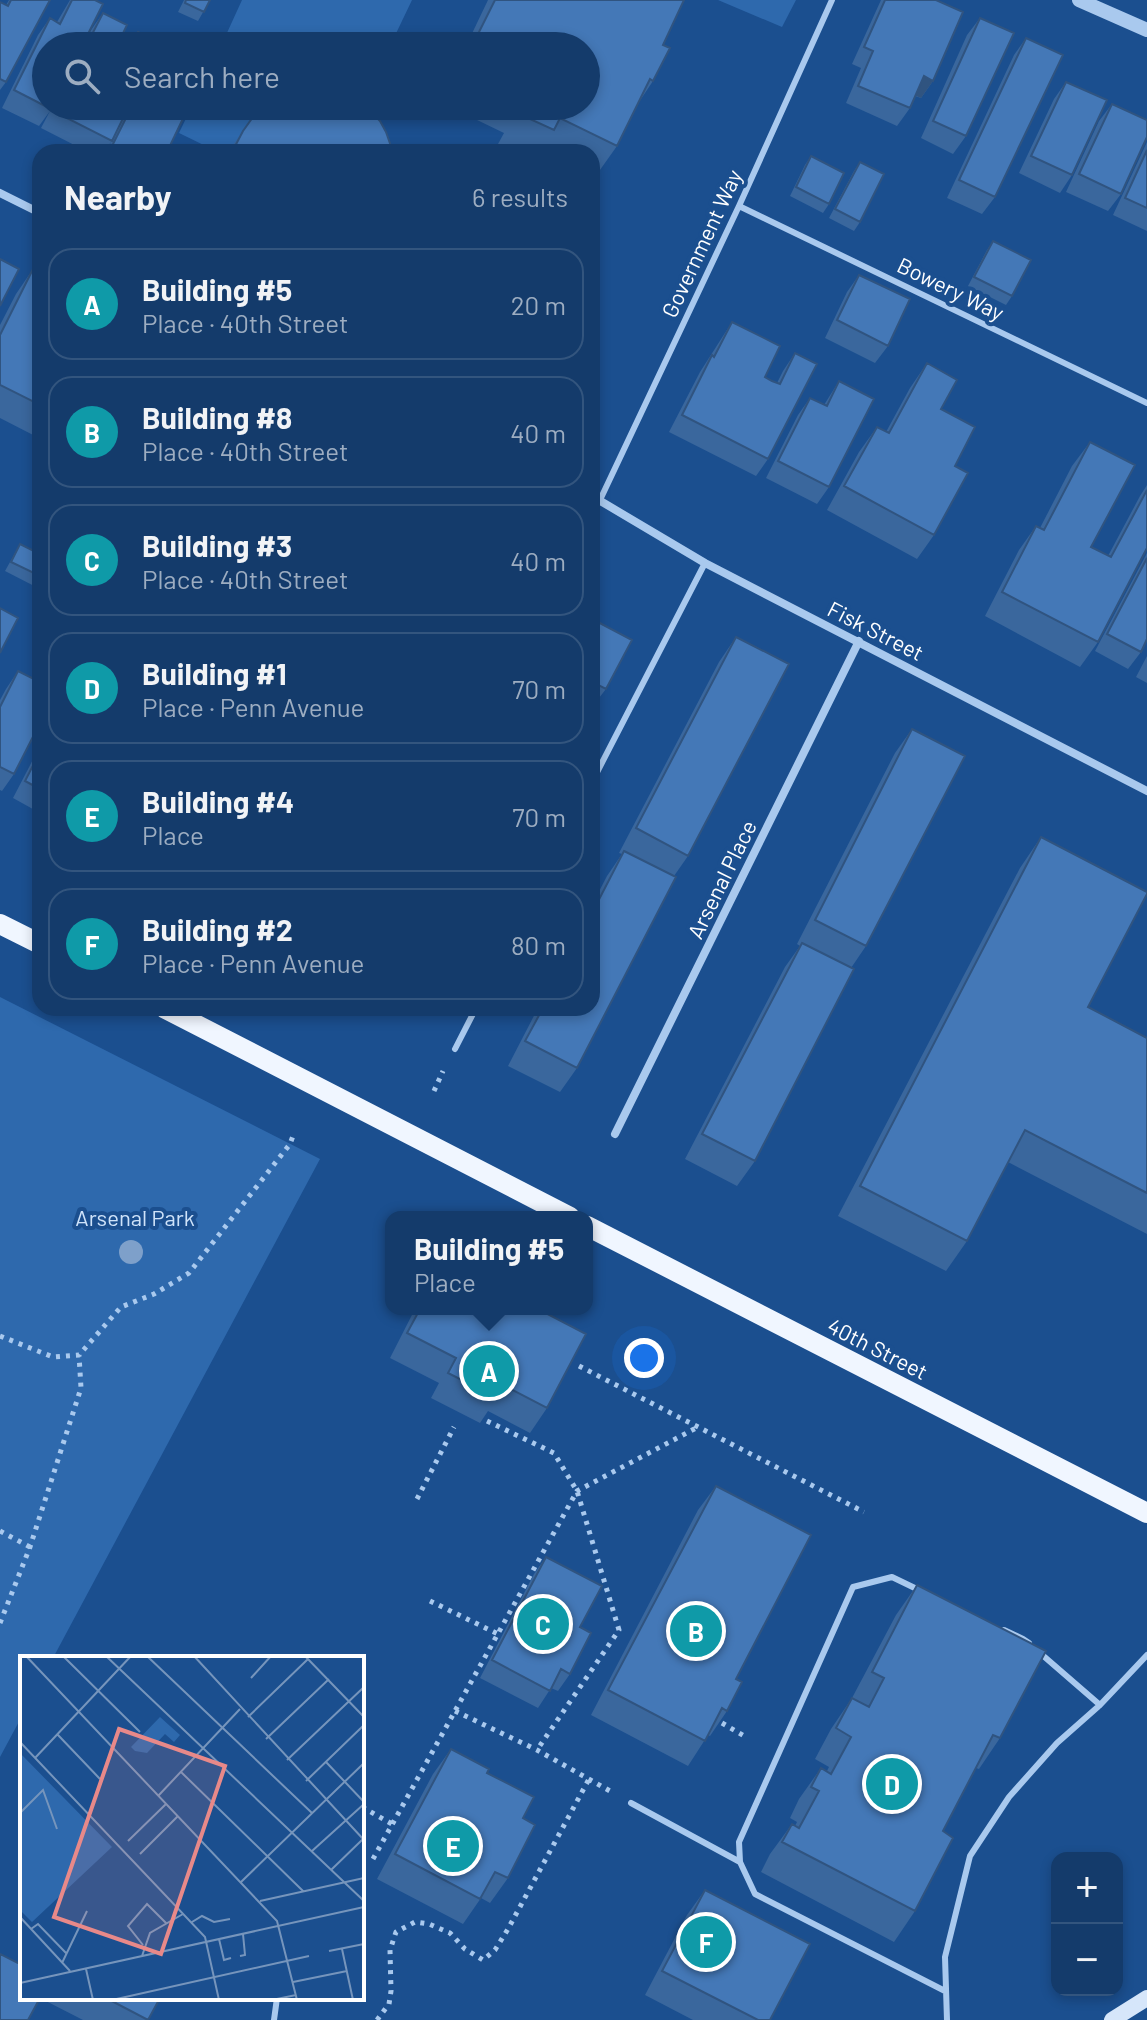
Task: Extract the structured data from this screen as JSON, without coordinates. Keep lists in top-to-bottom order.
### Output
{
  "streets": {
    "main road": ["40th Street"],
    "street": ["Fisk Street", "Arsenal Place"],
    "lane": ["Government Way", "Bowery Way"]
  },
  "crossings": [
    ["Government Way", "Bowery Way"],
    ["Fisk Street", "Arsenal Place"]
  ],
  "parks": ["Arsenal Park"],
  "page": {
    "search": "Search here",
    "heading": ["Nearby", "6 results"],
    "list": [
      {
        "mark": "A",
        "name": "Building #5",
        "note": "Place · 40th Street",
        "value": "20 m"
      },
      {
        "mark": "B",
        "name": "Building #8",
        "note": "Place · 40th Street",
        "value": "40 m"
      },
      {
        "mark": "C",
        "name": "Building #3",
        "note": "Place · 40th Street",
        "value": "40 m"
      },
      {
        "mark": "D",
        "name": "Building #1",
        "note": "Place · Penn Avenue",
        "value": "70 m"
      },
      {
        "mark": "E",
        "name": "Building #4",
        "note": "Place",
        "value": "70 m"
      },
      {
        "mark": "F",
        "name": "Building #2",
        "note": "Place · Penn Avenue",
        "value": "80 m"
      }
    ],
    "popup": ["Building #5", "Place"],
    "pins": [
      "A",
      "C",
      "B",
      "D",
      "E",
      "F"
    ],
    "map_buttons": ["+", "−"]
  }
}
